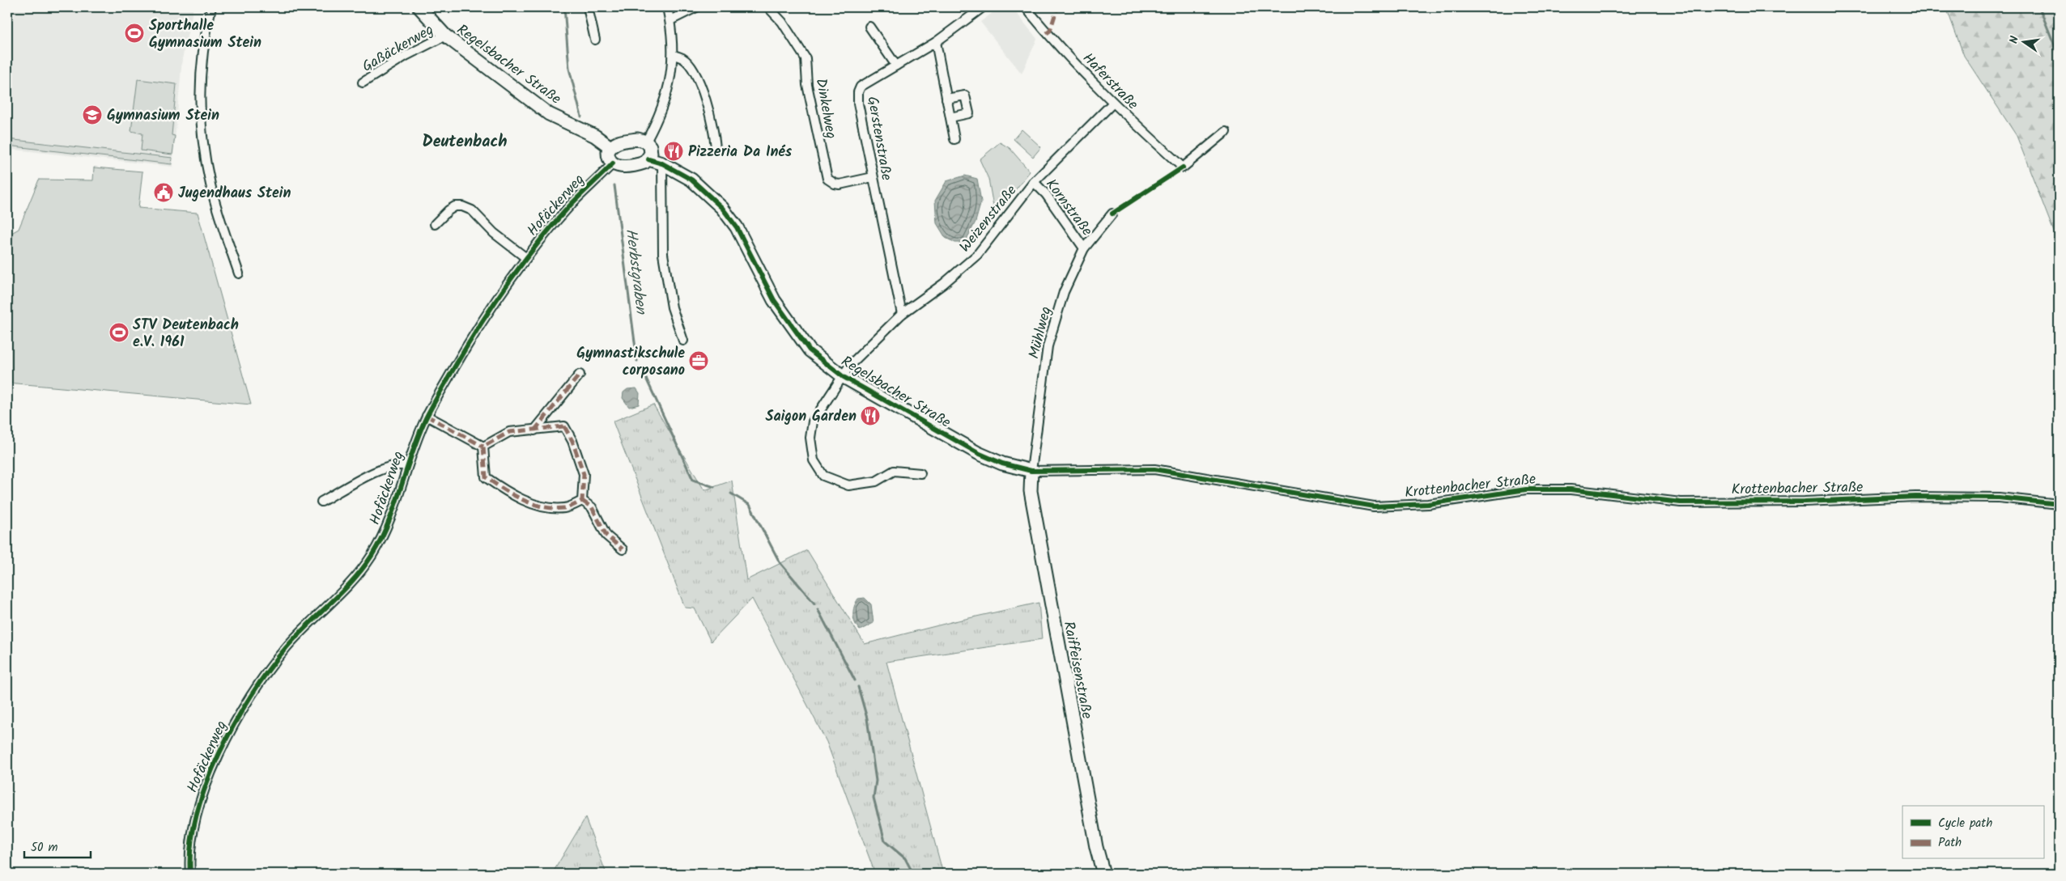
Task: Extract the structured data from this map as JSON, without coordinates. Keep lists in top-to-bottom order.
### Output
{
  "streets": {
    "street": [
      "Gaßäckerweg",
      "Regelsbacher Straße",
      "Haferstraße",
      "Dinkelweg",
      "Gerstenstraße",
      "Hofäckerweg",
      "Kornstraße",
      "Weizenstraße",
      "Mühlweg",
      "Krottenbacher Straße",
      "Raiffeisenstraße"
    ]
  },
  "crossings": [
    ["Gaßäckerweg", "Regelsbacher Straße"],
    ["Regelsbacher Straße", "Hofäckerweg"],
    ["Regelsbacher Straße", "Weizenstraße"],
    ["Regelsbacher Straße", "Mühlweg"],
    ["Regelsbacher Straße", "Krottenbacher Straße"],
    ["Regelsbacher Straße", "Raiffeisenstraße"],
    ["Haferstraße", "Weizenstraße"],
    ["Dinkelweg", "Gerstenstraße"],
    ["Gerstenstraße", "Weizenstraße"],
    ["Kornstraße", "Weizenstraße"],
    ["Kornstraße", "Mühlweg"],
    ["Mühlweg", "Krottenbacher Straße"],
    ["Mühlweg", "Raiffeisenstraße"],
    ["Krottenbacher Straße", "Raiffeisenstraße"]
  ],
  "districts": ["Deutenbach"],
  "water": ["Herbstgraben"],
  "places": {
    "sports": ["Sporthalle Gymnasium Stein", "STV Deutenbach e.V. 1961"],
    "school or university": ["Gymnasium Stein"],
    "restaurant": ["Pizzeria Da Inés", "Saigon Garden"],
    "public building": ["Jugendhaus Stein"],
    "office": ["Gymnastikschule corposano"]
  },
  "legend": ["Cycle path", "Path"],
  "scale_bar": "50 m",
  "north": "left"
}
